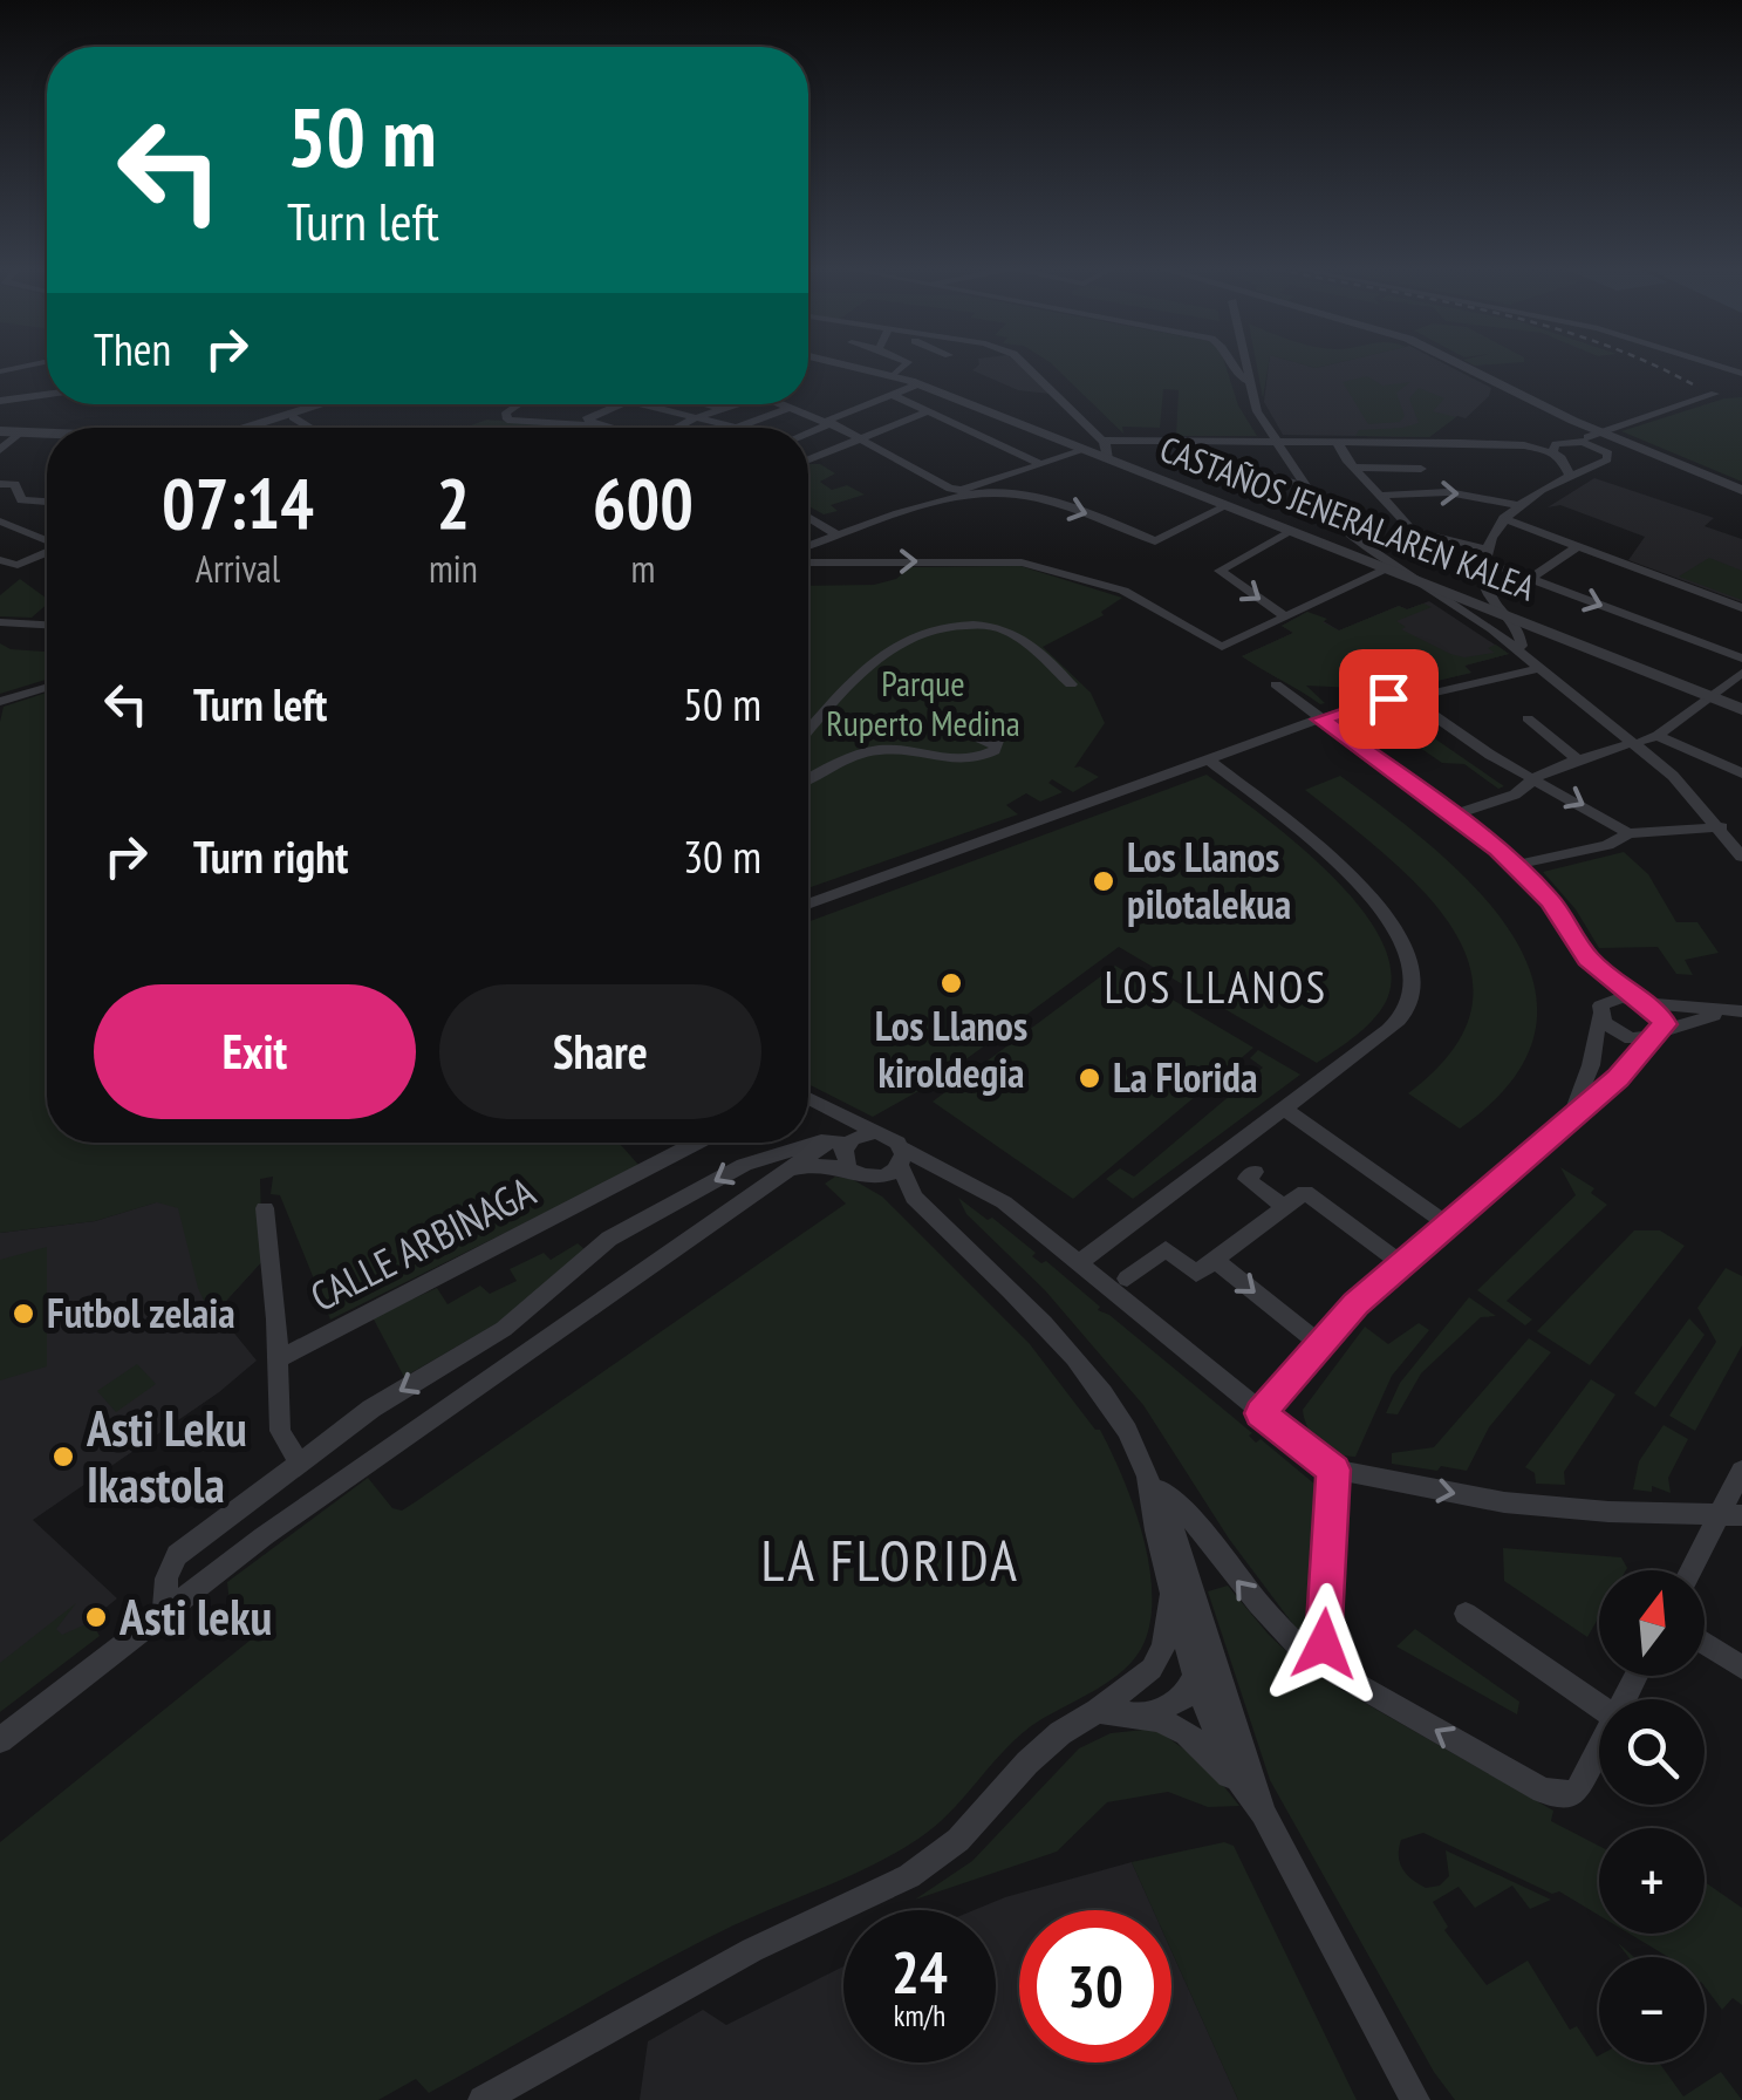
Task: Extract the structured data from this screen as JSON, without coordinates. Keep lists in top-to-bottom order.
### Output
{
  "streets": {
    "street": ["CASTAÑOS JENERALAREN KALEA", "CALLE ARBINAGA"]
  },
  "districts": ["LOS LLANOS", "LA FLORIDA"],
  "parks": ["Parque Ruperto Medina"],
  "places": [
    "Los Llanos pilotalekua",
    "Los Llanos kiroldegia",
    "La Florida",
    "Futbol zelaia",
    "Asti Leku Ikastola",
    "Asti leku"
  ],
  "north": "top",
  "page": {
    "turn": ["50 m", "Turn left"],
    "then": "Then",
    "eta": [
      "07:14",
      "Arrival",
      "2",
      "min",
      "600",
      "m"
    ],
    "list": [
      {
        "name": "Turn left",
        "value": "50 m"
      },
      {
        "name": "Turn right",
        "value": "30 m"
      }
    ],
    "buttons": ["Exit", "Share"],
    "map_buttons": ["+", "−"],
    "speed": "24 km/h",
    "limit": "30"
  }
}
